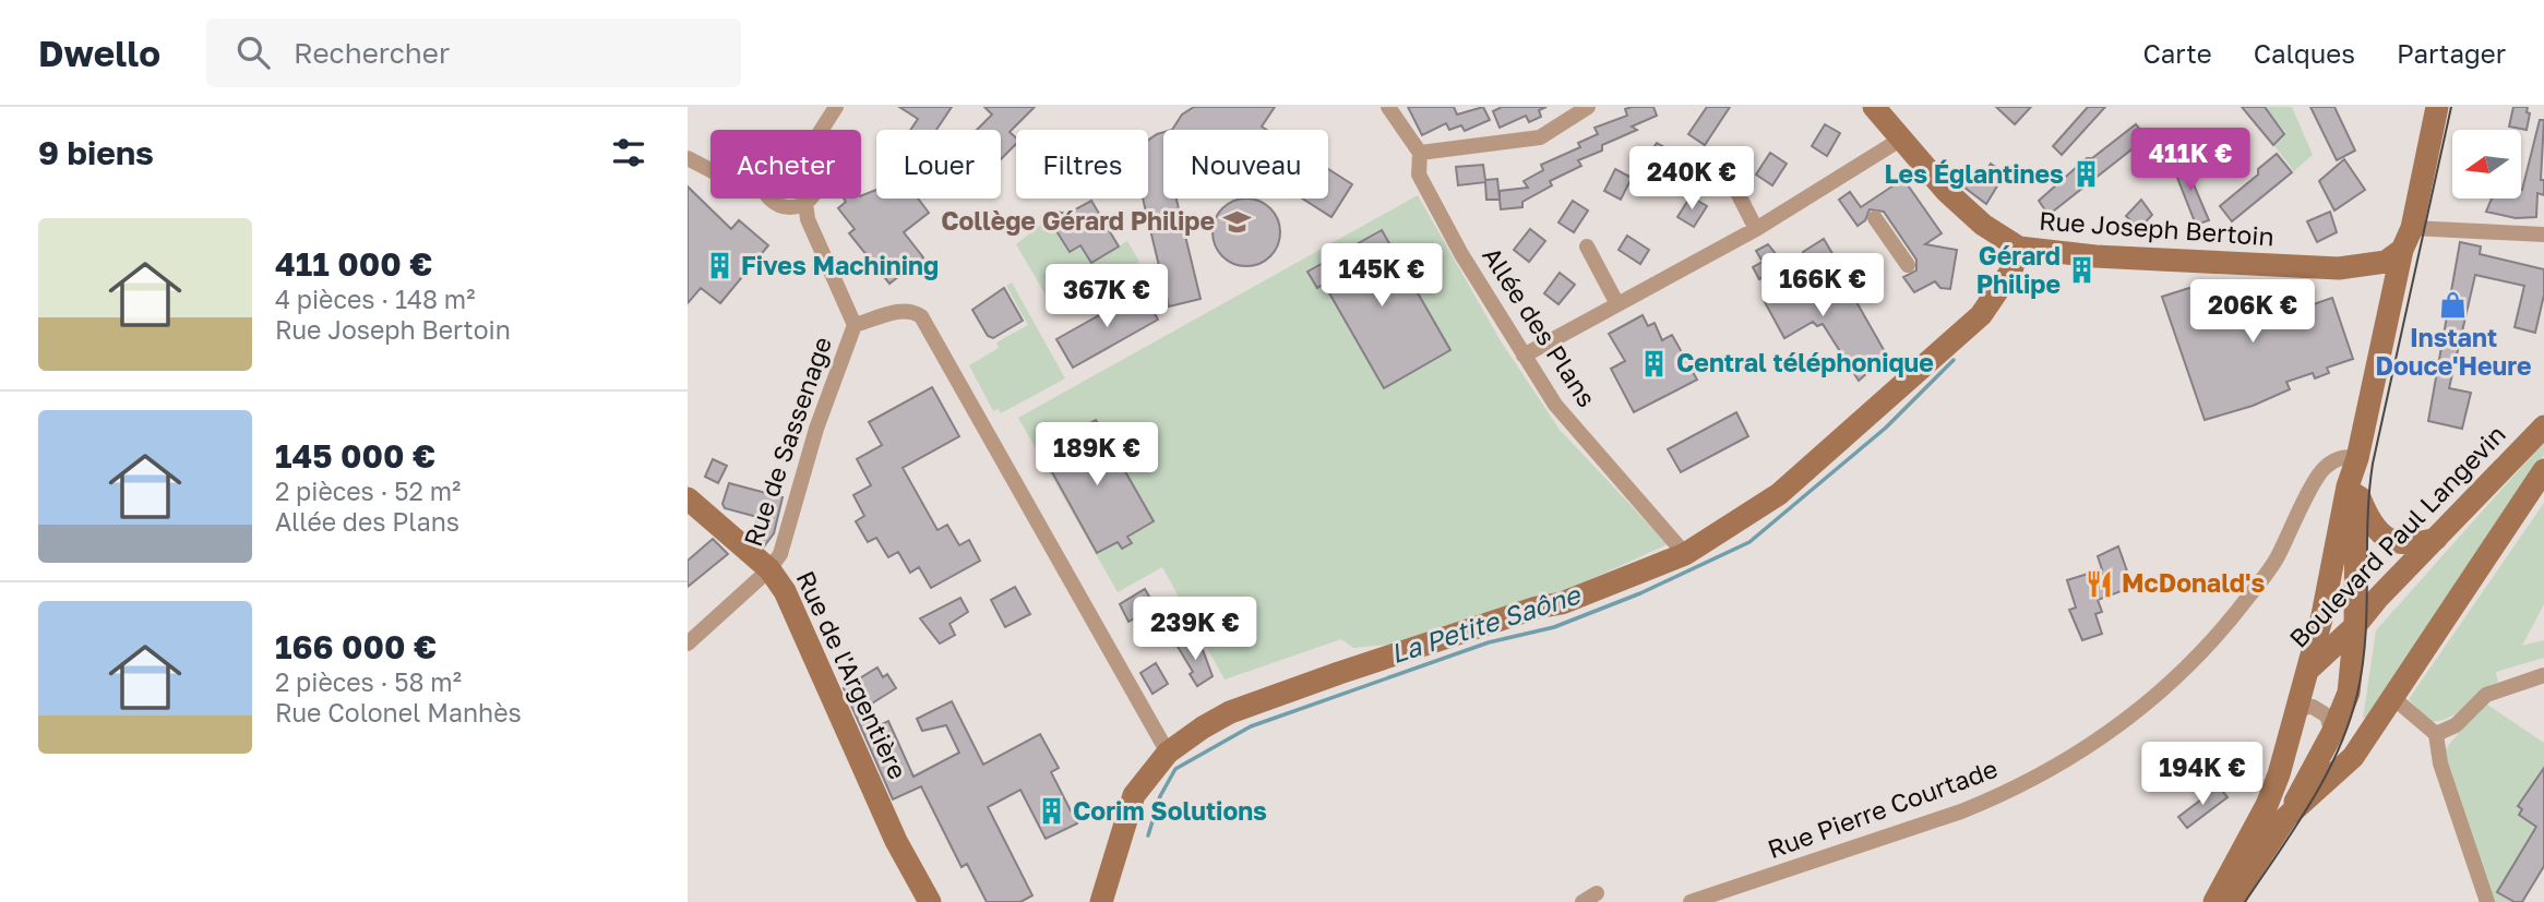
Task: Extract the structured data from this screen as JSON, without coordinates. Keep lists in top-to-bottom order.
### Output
{
  "streets": {
    "street": [
      "Rue Joseph Bertoin",
      "Allée des Plans",
      "Rue de Sassenage",
      "Boulevard Paul Langevin",
      "Rue de l'Argentière",
      "Rue Pierre Courtade"
    ]
  },
  "crossings": [
    ["Rue de Sassenage", "Rue de l'Argentière"]
  ],
  "water": ["La Petite Saône"],
  "places": {
    "building": [
      "Les Églantines",
      "Fives Machining",
      "Gérard Philipe",
      "Central téléphonique",
      "Corim Solutions"
    ],
    "school or university": ["Collège Gérard Philipe"],
    "shop": ["Instant Douce'Heure"],
    "restaurant": ["McDonald's"]
  },
  "north": "left",
  "page": {
    "header": "Dwello",
    "search": "Rechercher",
    "nav": ["Carte", "Calques", "Partager"],
    "heading": "9 biens",
    "price": [
      "411K €",
      "240K €",
      "145K €",
      "166K €",
      "367K €",
      "206K €",
      "189K €",
      "239K €",
      "194K €"
    ],
    "chip": [
      "Acheter",
      "Louer",
      "Filtres",
      "Nouveau"
    ],
    "list": [
      {
        "name": "411 000 €",
        "note": "4 pièces · 148 m² · Rue Joseph Bertoin"
      },
      {
        "name": "145 000 €",
        "note": "2 pièces · 52 m² · Allée des Plans"
      },
      {
        "name": "166 000 €",
        "note": "2 pièces · 58 m² · Rue Colonel Manhès"
      }
    ]
  }
}
